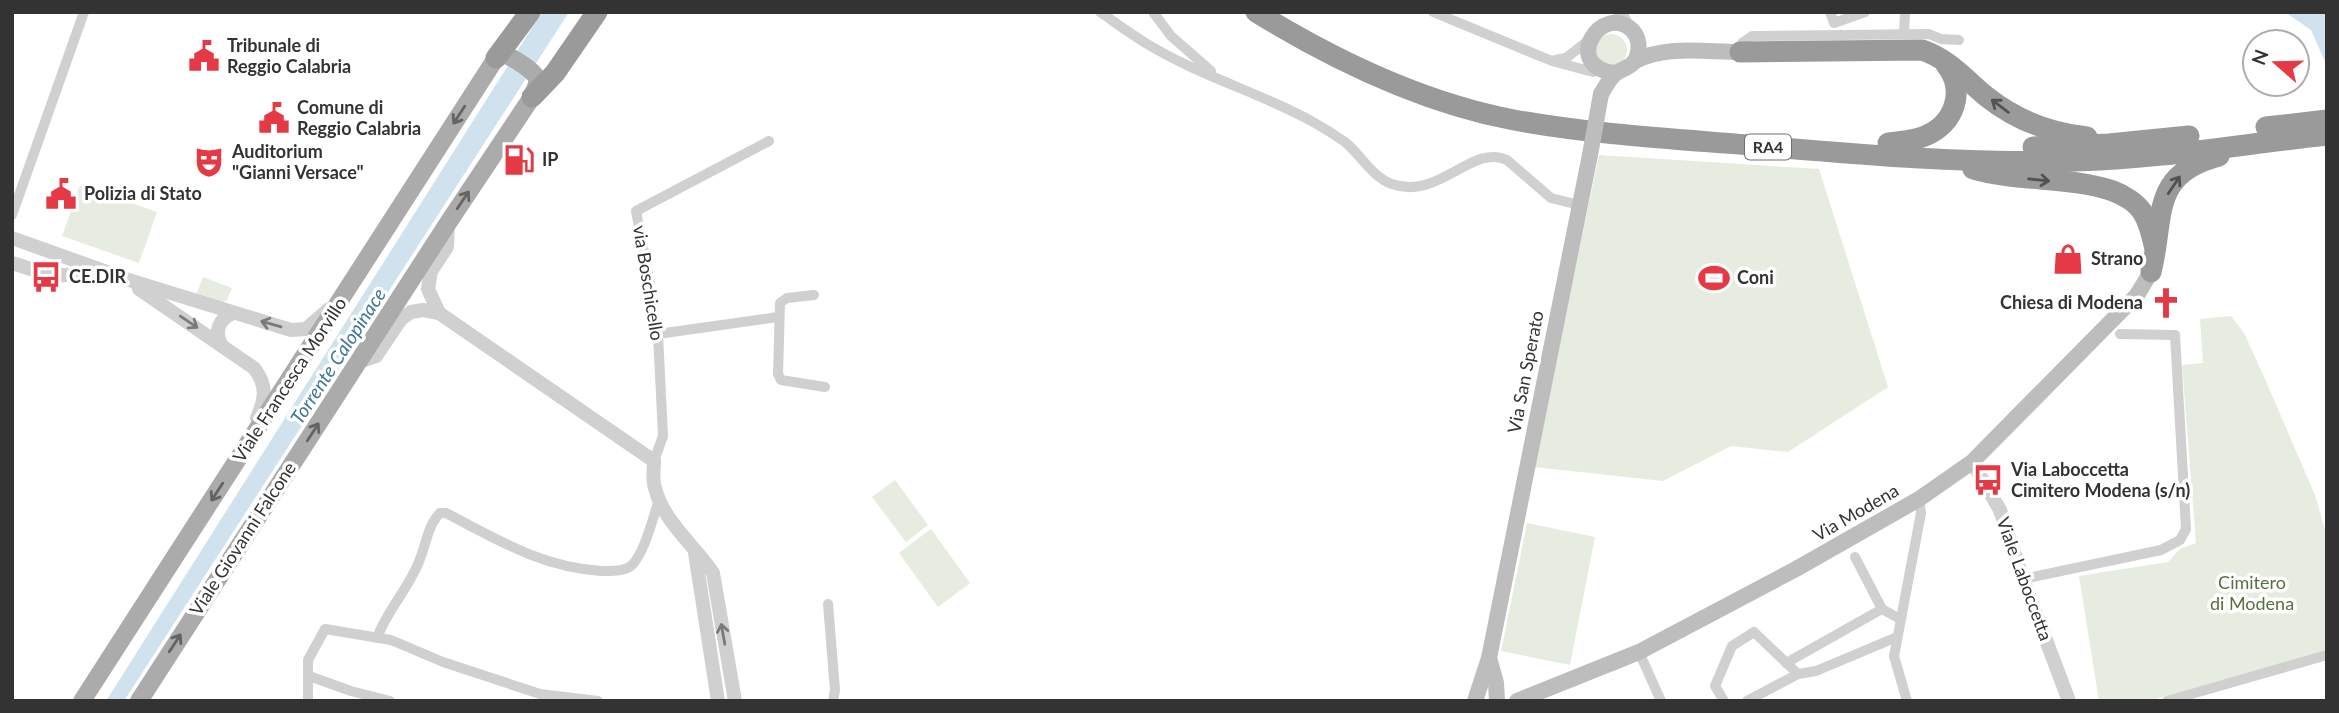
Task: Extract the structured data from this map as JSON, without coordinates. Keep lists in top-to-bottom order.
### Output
{
  "streets": {
    "highway": ["RA4"],
    "main road": [
      "Via San Sperato",
      "Viale Francesca Morvillo",
      "Via Modena",
      "Viale Giovanni Falcone"
    ],
    "street": ["via Boschicello", "Viale Laboccetta"]
  },
  "crossings": [
    ["Via Modena", "Viale Laboccetta"]
  ],
  "one_way": ["Viale Francesca Morvillo", "Viale Giovanni Falcone"],
  "water": ["Torrente Calopinace"],
  "parks": ["Cimitero di Modena"],
  "places": {
    "public building": ["Tribunale di Reggio Calabria", "Comune di Reggio Calabria", "Polizia di Stato"],
    "fuel station": ["IP"],
    "theatre": ["Auditorium \"Gianni Versace\""],
    "shop": ["Strano"],
    "bus stop": ["CE.DIR", "Via Laboccetta Cimitero Modena (s/n)"],
    "sports": ["Coni"],
    "church": ["Chiesa di Modena"]
  },
  "north": "left"
}
